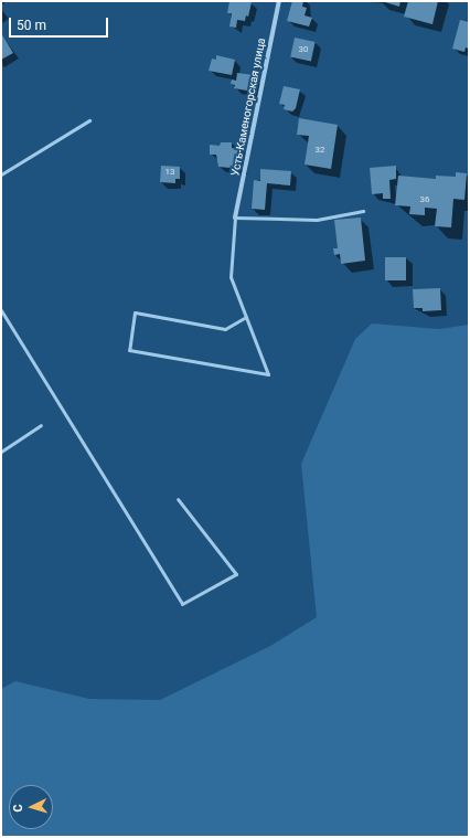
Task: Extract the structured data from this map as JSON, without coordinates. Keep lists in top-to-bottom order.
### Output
{
  "streets": {
    "street": ["Усть-Каменогорская улица"]
  },
  "house_numbers": [
    "30",
    "32",
    "13",
    "36"
  ],
  "scale_bar": "50 m",
  "north": "left"
}
